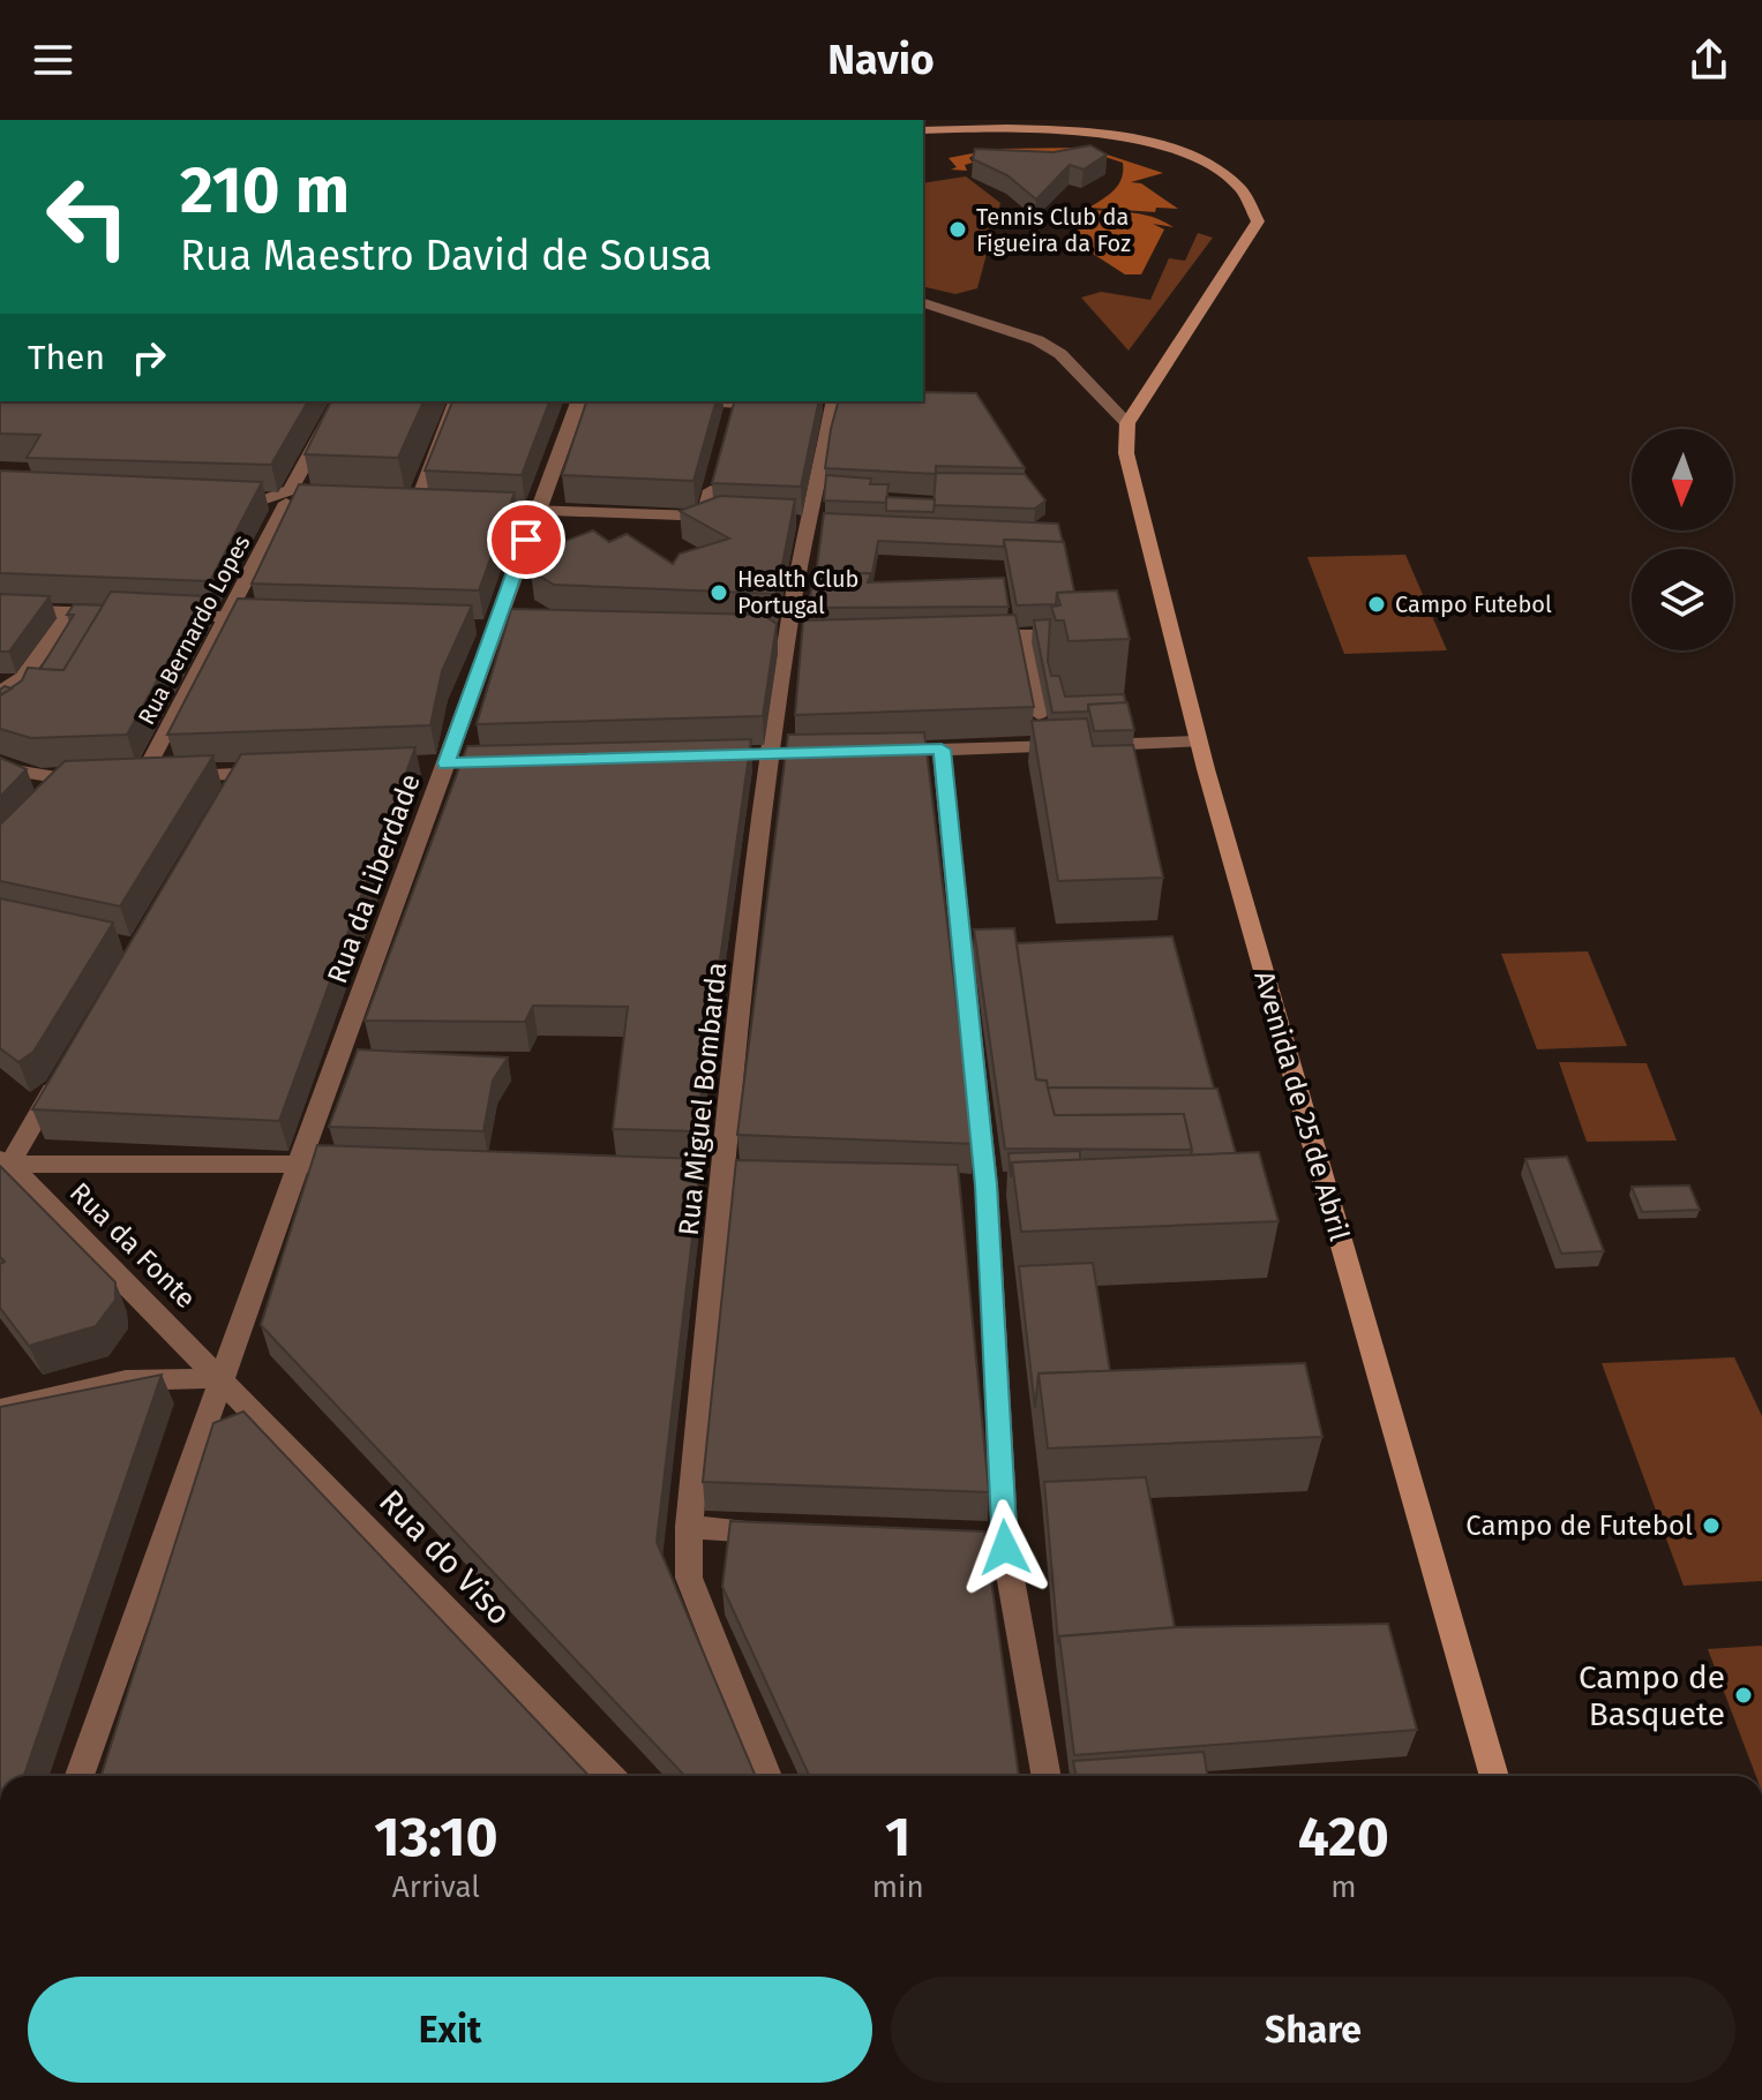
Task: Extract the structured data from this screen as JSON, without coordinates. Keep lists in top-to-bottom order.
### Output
{
  "streets": {
    "main road": ["Avenida de 25 de Abril"],
    "street": [
      "Rua Bernardo Lopes",
      "Rua da Liberdade",
      "Rua Miguel Bombarda",
      "Rua da Fonte",
      "Rua do Viso"
    ]
  },
  "crossings": [
    ["Rua da Liberdade", "Rua da Fonte"],
    ["Rua da Liberdade", "Rua do Viso"],
    ["Rua da Fonte", "Rua do Viso"]
  ],
  "places": [
    "Tennis Club da Figueira da Foz",
    "Health Club Portugal",
    "Campo Futebol",
    "Campo de Futebol",
    "Campo de Basquete"
  ],
  "north": "bottom",
  "page": {
    "header": "Navio",
    "turn": ["210 m", "Rua Maestro David de Sousa"],
    "then": "Then",
    "eta": [
      "13:10",
      "Arrival",
      "1",
      "min",
      "420",
      "m"
    ],
    "buttons": ["Exit", "Share"]
  }
}
